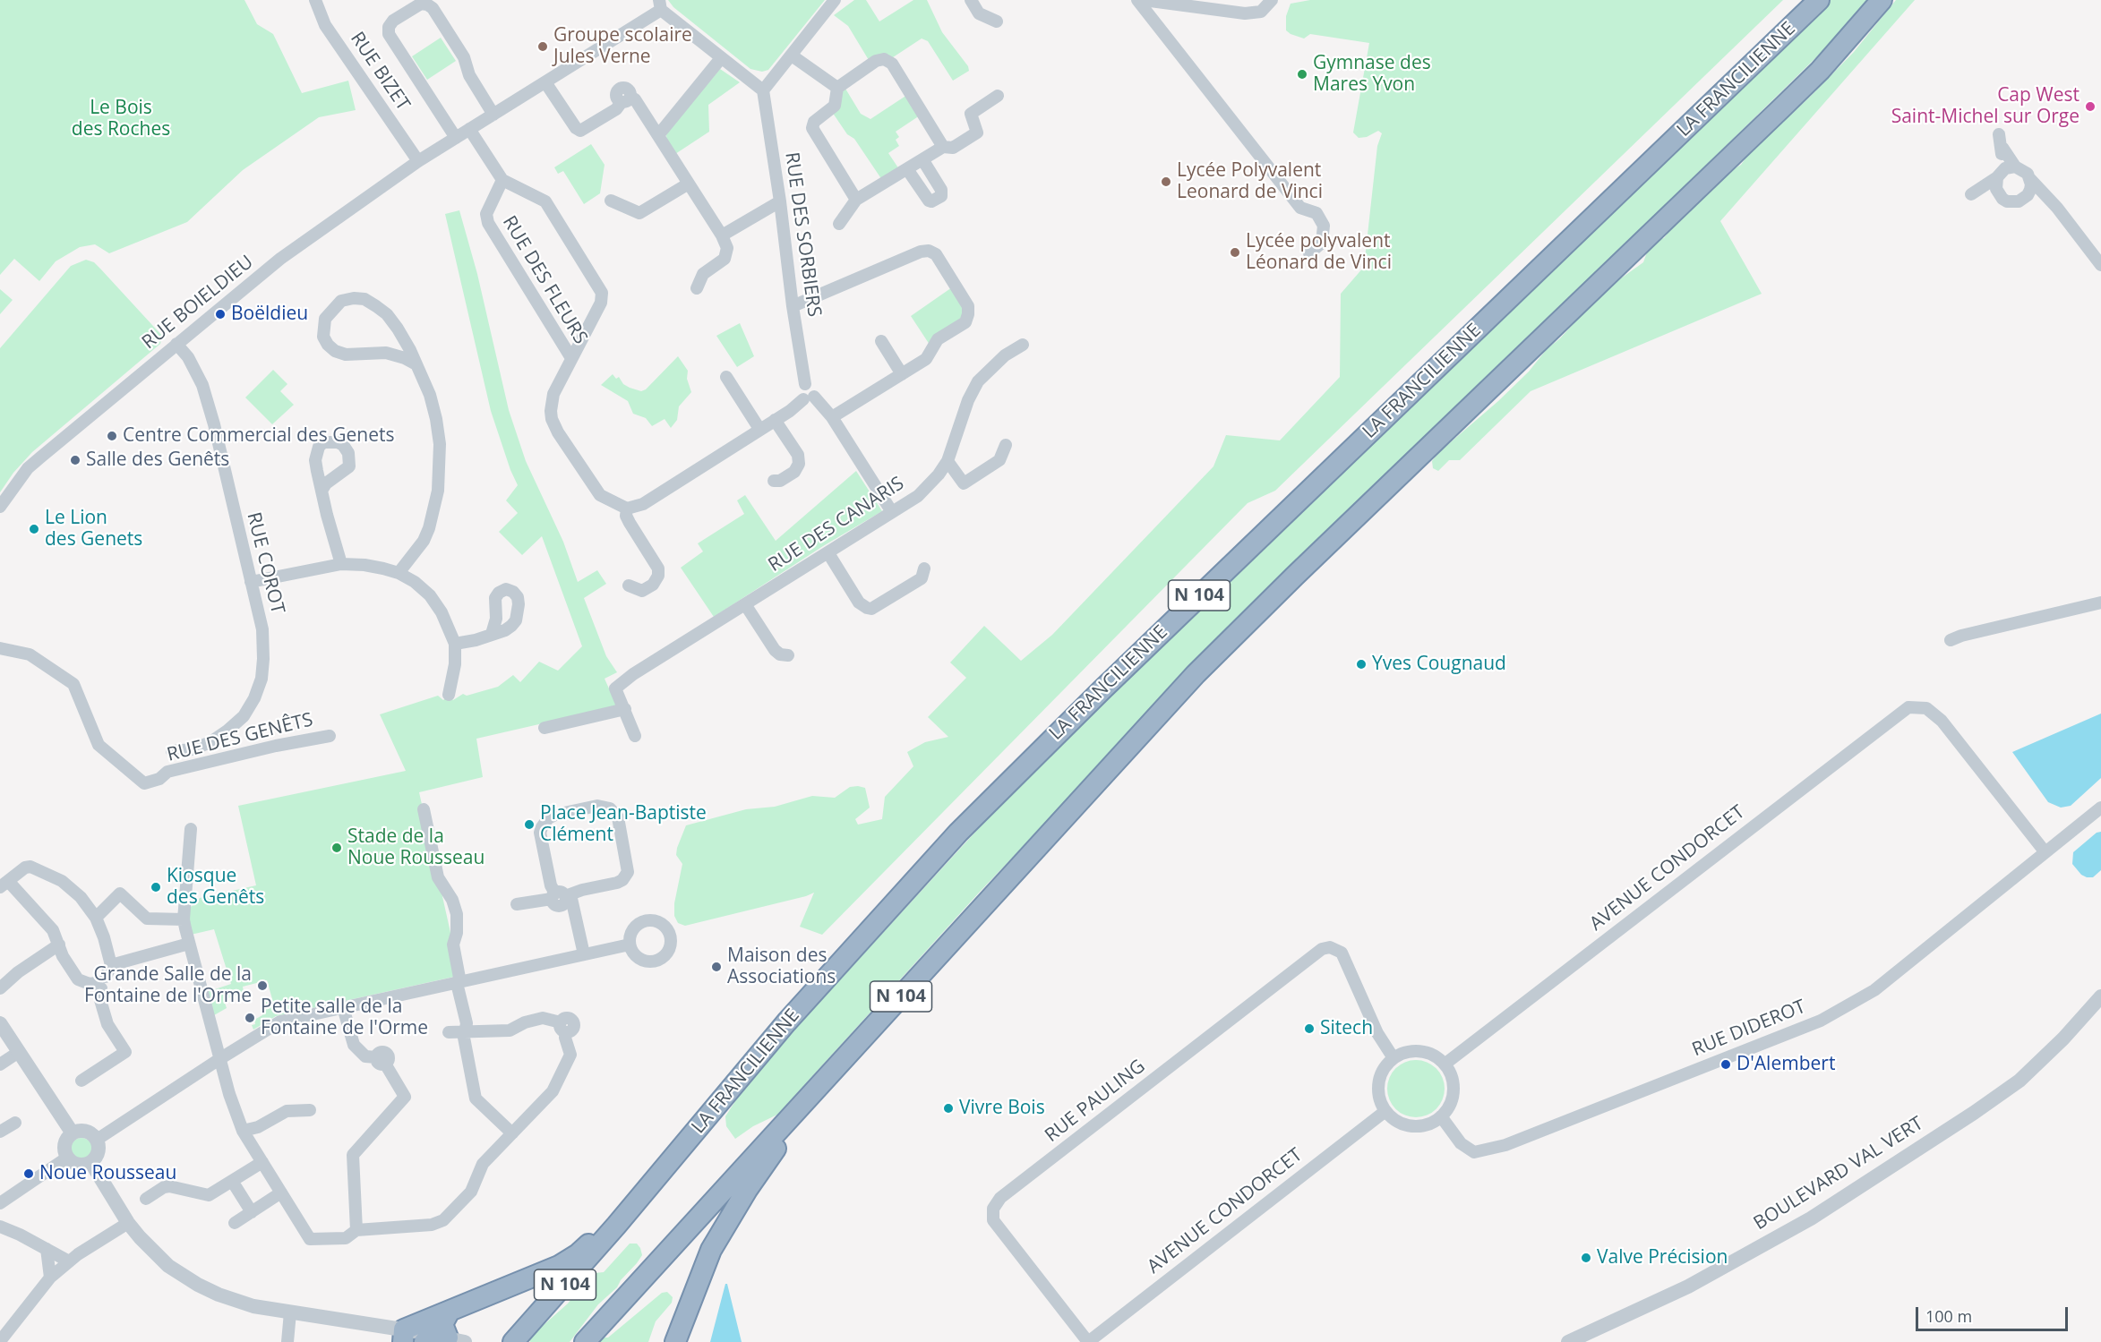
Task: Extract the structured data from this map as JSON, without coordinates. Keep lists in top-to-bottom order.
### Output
{
  "streets": {
    "highway": ["LA FRANCILIENNE", "N 104"],
    "street": [
      "RUE BIZET",
      "RUE DES SORBIERS",
      "RUE DES FLEURS",
      "RUE BOIELDIEU",
      "RUE DES CANARIS",
      "RUE COROT",
      "RUE DES GENÊTS",
      "AVENUE CONDORCET",
      "RUE DIDEROT",
      "RUE PAULING",
      "BOULEVARD VAL VERT"
    ]
  },
  "crossings": [
    ["RUE BIZET", "RUE BOIELDIEU"],
    ["RUE BOIELDIEU", "RUE COROT"],
    ["AVENUE CONDORCET", "RUE DIDEROT"],
    ["AVENUE CONDORCET", "RUE PAULING"],
    ["RUE DIDEROT", "RUE PAULING"]
  ],
  "parks": ["Le Bois des Roches"],
  "places": [
    "Groupe scolaire Jules Verne",
    "Gymnase des Mares Yvon",
    "Cap West Saint-Michel sur Orge",
    "Lycée Polyvalent Leonard de Vinci",
    "Lycée polyvalent Léonard de Vinci",
    "Boëldieu",
    "Centre Commercial des Genets",
    "Salle des Genêts",
    "Le Lion des Genets",
    "Yves Cougnaud",
    "Place Jean-Baptiste Clément",
    "Stade de la Noue Rousseau",
    "Kiosque des Genêts",
    "Maison des Associations",
    "Grande Salle de la Fontaine de l'Orme",
    "Petite salle de la Fontaine de l'Orme",
    "Sitech",
    "D'Alembert",
    "Vivre Bois",
    "Noue Rousseau",
    "Valve Précision"
  ],
  "scale_bar": "100 m"
}
